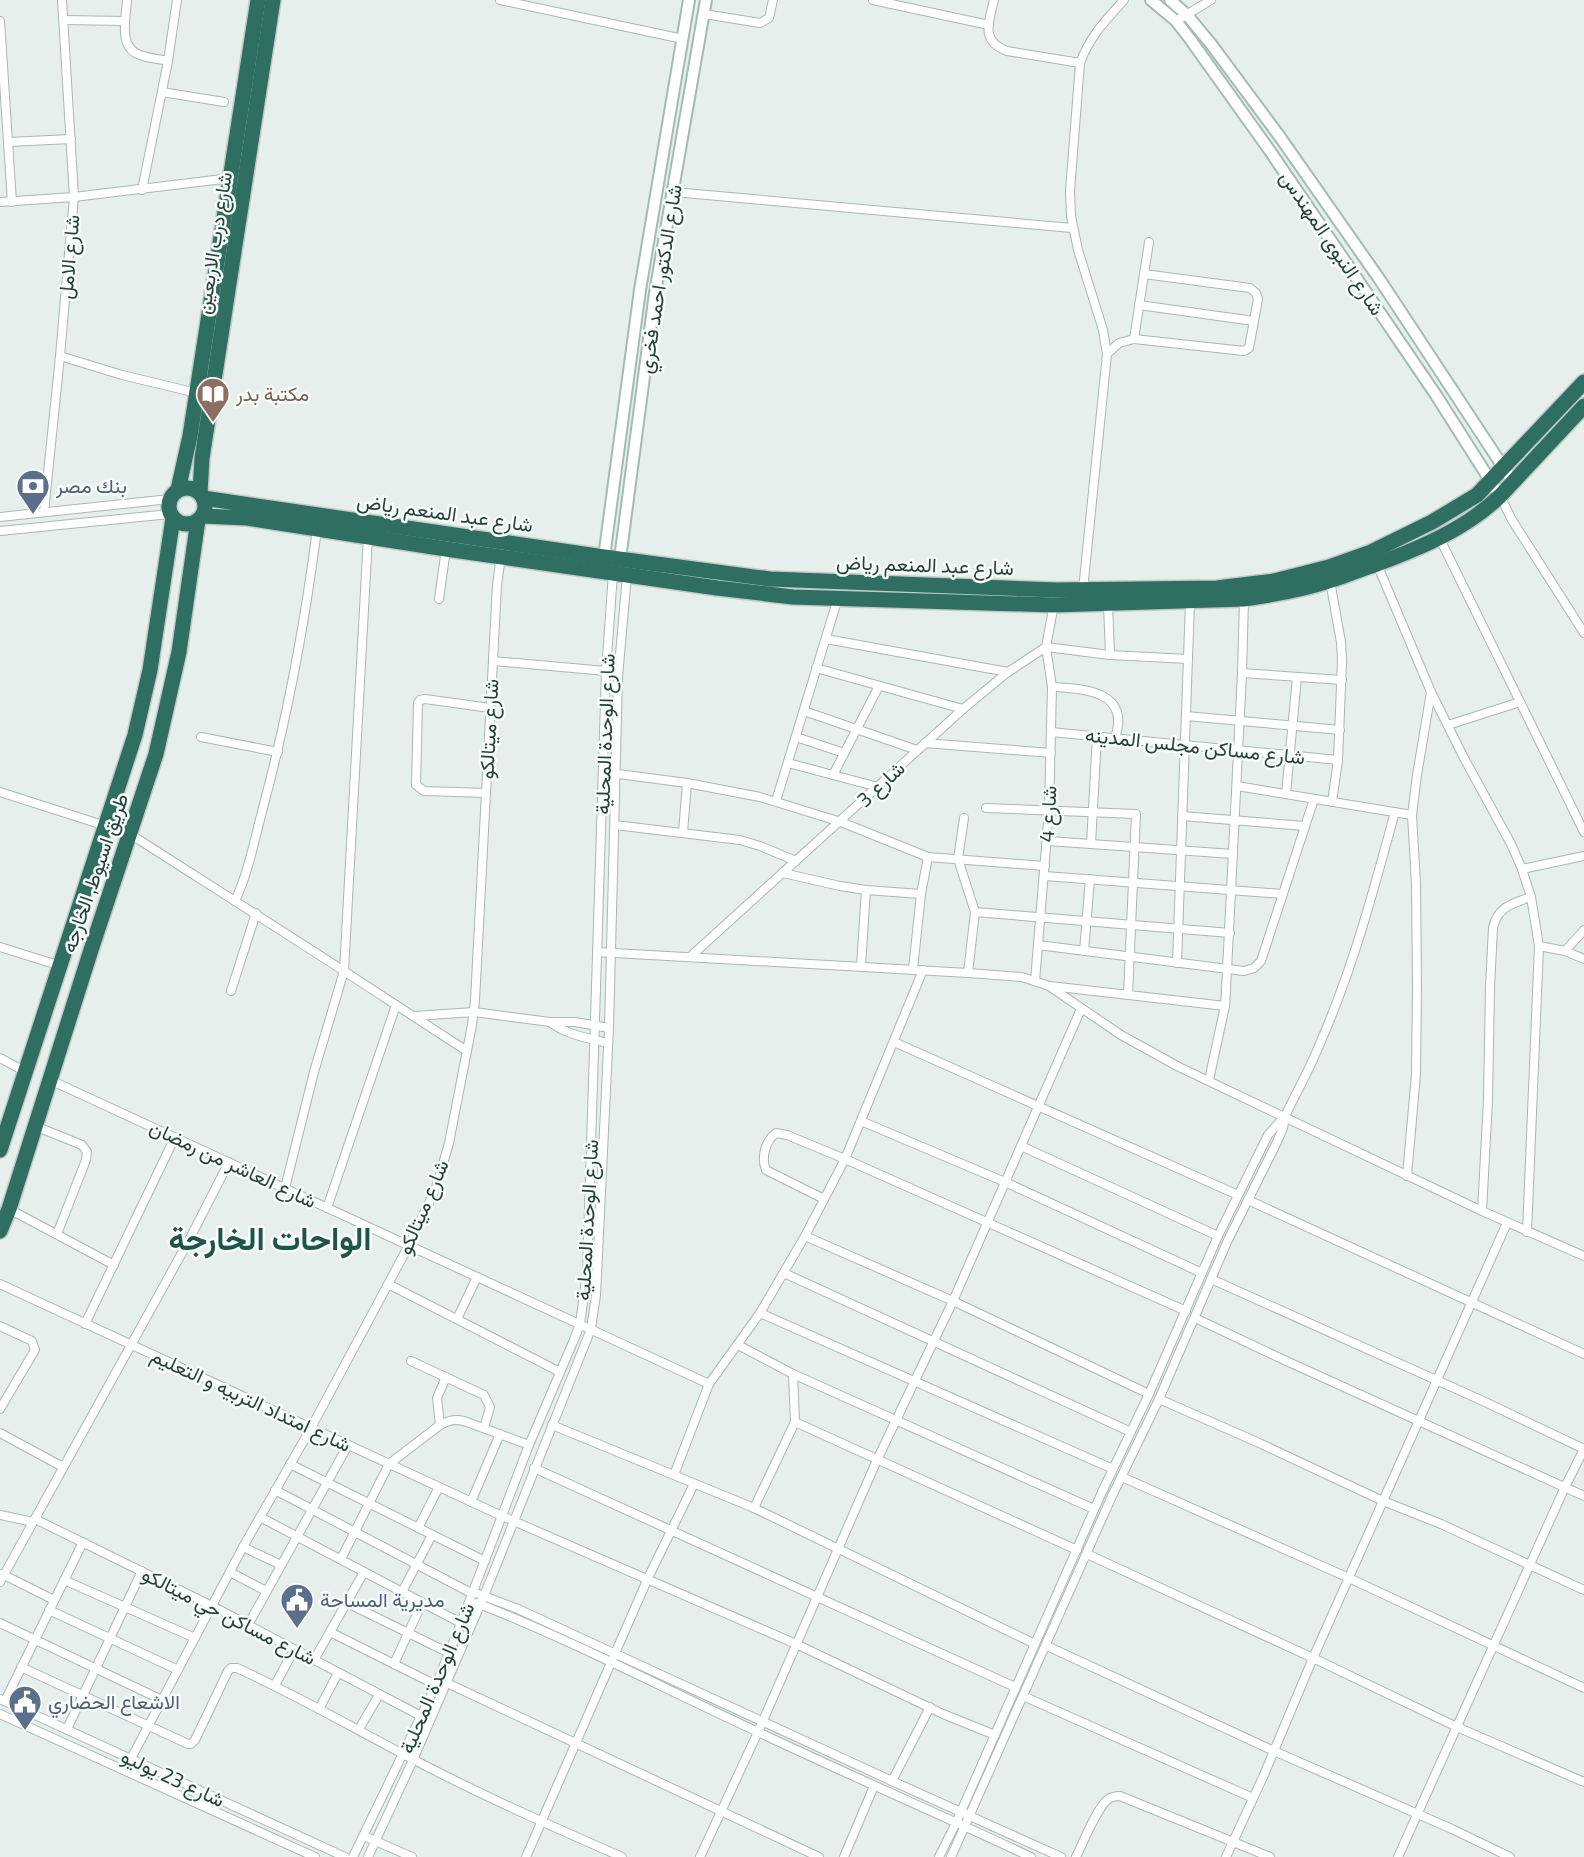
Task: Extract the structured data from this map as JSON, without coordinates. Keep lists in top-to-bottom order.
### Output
{
  "streets": {
    "highway": ["شارع درب الاربعين", "شارع عبد المنعم رياض", "طريق اسيوط, الخارجه"],
    "street": [
      "شارع النبوى المهندس",
      "شارع الامل",
      "شارع الدكتور احمد فخري",
      "شارع ميتالكو",
      "شارع الوحدة المحلية",
      "شارع مساكن مجلس المدينه",
      "شارع 3",
      "شارع 4",
      "شارع العاشر من رمضان",
      "شارع امتداد التربيه و التعليم",
      "شارع مساكن حي ميتالكو",
      "شارع 23 يوليو"
    ]
  },
  "crossings": [
    ["شارع درب الاربعين", "شارع عبد المنعم رياض"],
    ["شارع درب الاربعين", "طريق اسيوط, الخارجه"],
    ["شارع النبوى المهندس", "شارع عبد المنعم رياض"],
    ["شارع الدكتور احمد فخري", "شارع عبد المنعم رياض"],
    ["شارع الدكتور احمد فخري", "شارع الوحدة المحلية"],
    ["شارع عبد المنعم رياض", "شارع ميتالكو"],
    ["شارع عبد المنعم رياض", "شارع الوحدة المحلية"],
    ["شارع عبد المنعم رياض", "طريق اسيوط, الخارجه"],
    ["شارع ميتالكو", "شارع العاشر من رمضان"],
    ["شارع ميتالكو", "شارع امتداد التربيه و التعليم"],
    ["شارع ميتالكو", "شارع مساكن حي ميتالكو"],
    ["شارع ميتالكو", "شارع 23 يوليو"],
    ["شارع الوحدة المحلية", "شارع العاشر من رمضان"],
    ["شارع الوحدة المحلية", "شارع امتداد التربيه و التعليم"],
    ["شارع الوحدة المحلية", "شارع مساكن حي ميتالكو"],
    ["شارع مساكن مجلس المدينه", "شارع 4"],
    ["شارع 3", "شارع 4"],
    ["طريق اسيوط, الخارجه", "شارع العاشر من رمضان"]
  ],
  "districts": ["الواحات الخارجة"],
  "places": {
    "library": ["مكتبة بدر"],
    "bank": ["بنك مصر"],
    "public building": ["مديرية المساحة", "الاشعاع الحضاري"]
  }
}
